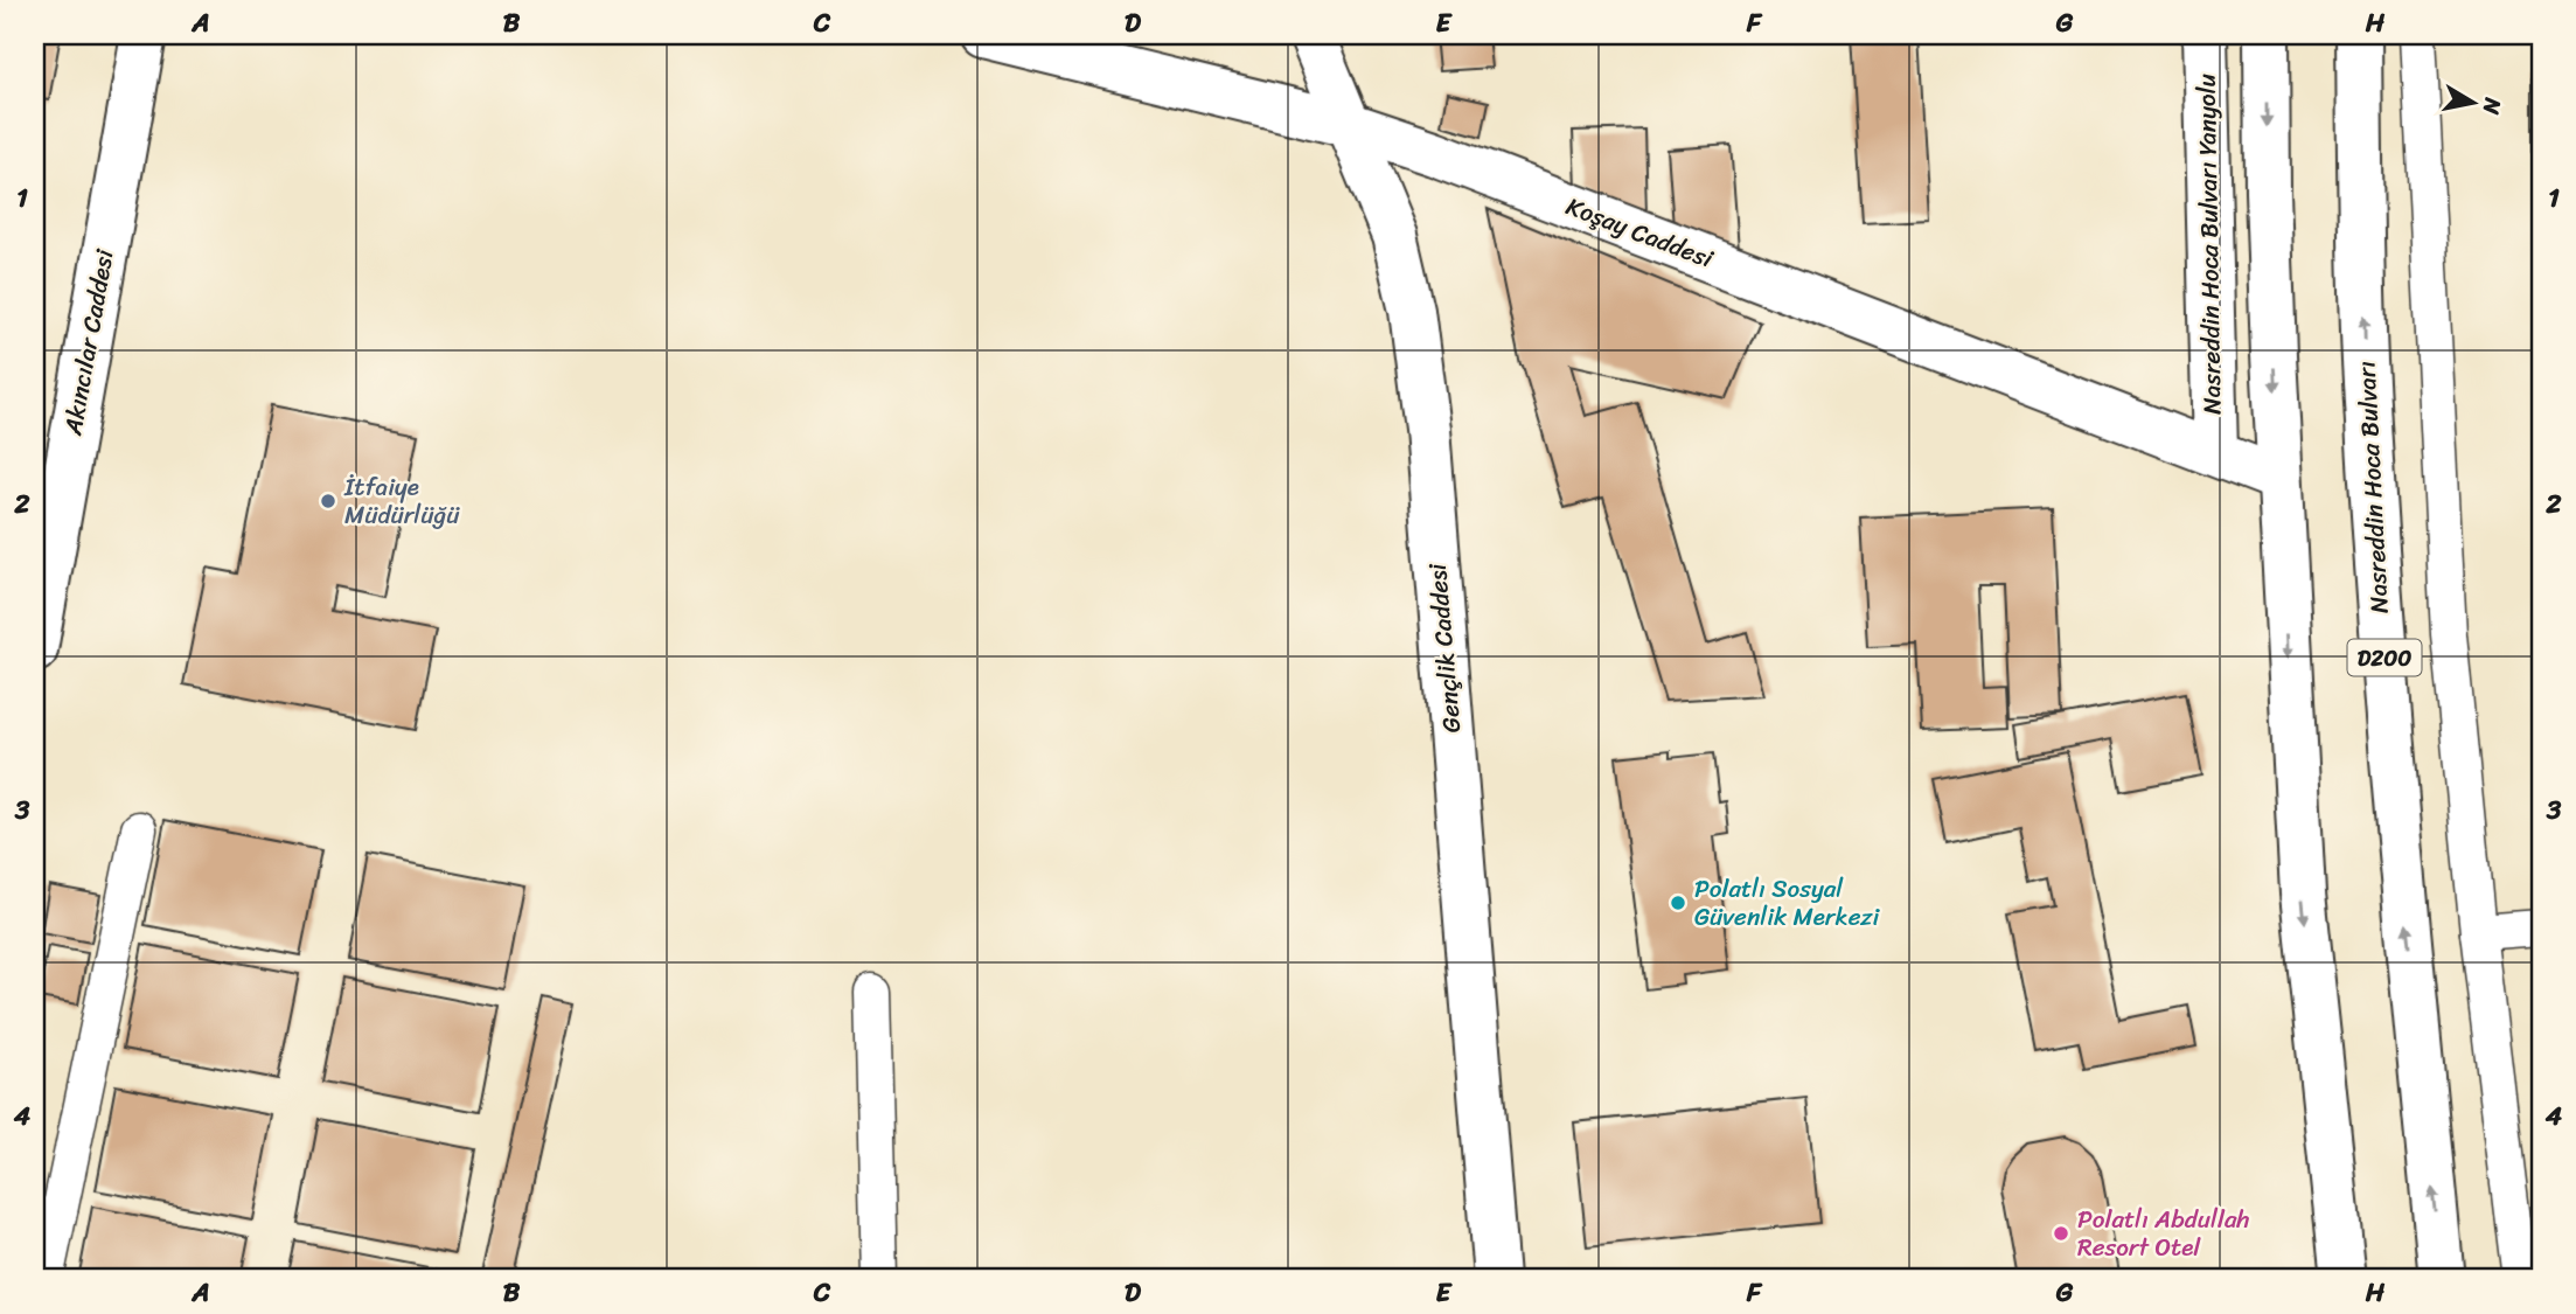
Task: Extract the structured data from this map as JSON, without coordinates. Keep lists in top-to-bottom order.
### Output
{
  "streets": {
    "main road": [
      "Koşay Caddesi",
      "Nasreddin Hoca Bulvarı Yanyolu",
      "Akıncılar Caddesi",
      "Nasreddin Hoca Bulvarı",
      "Gençlik Caddesi",
      "D200"
    ]
  },
  "crossings": [
    ["Koşay Caddesi", "Nasreddin Hoca Bulvarı Yanyolu"],
    ["Koşay Caddesi", "Gençlik Caddesi"]
  ],
  "places": ["İtfaiye Müdürlüğü", "Polatlı Sosyal Güvenlik Merkezi", "Polatlı Abdullah Resort Otel"],
  "north": "right",
  "grid": {
    "columns": [
      "A",
      "B",
      "C",
      "D",
      "E",
      "F",
      "G",
      "H"
    ],
    "rows": [
      "1",
      "2",
      "3",
      "4"
    ]
  }
}
